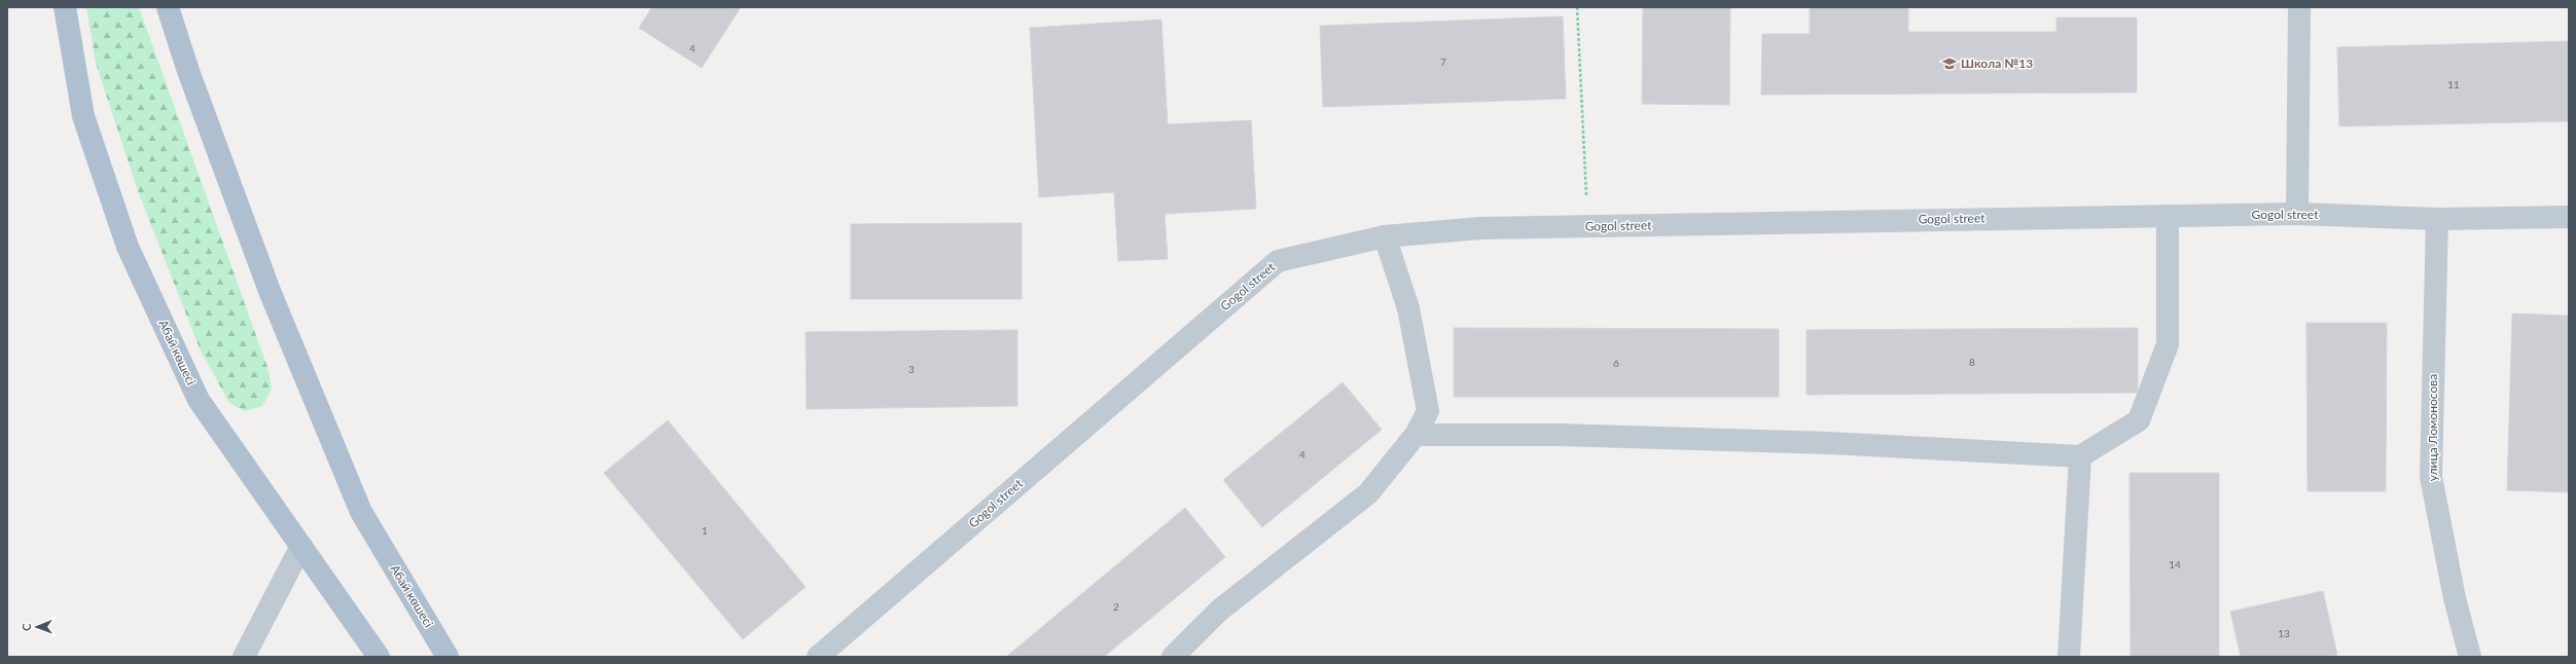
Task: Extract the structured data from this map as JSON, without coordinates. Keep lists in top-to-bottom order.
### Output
{
  "streets": {
    "main road": ["Абай көшесі"],
    "street": ["Gogol street", "улица Ломоносова"]
  },
  "crossings": [
    ["Gogol street", "улица Ломоносова"]
  ],
  "places": {
    "school or university": ["Школа №13"]
  },
  "house_numbers": [
    "4",
    "7",
    "11",
    "8",
    "6",
    "3",
    "4",
    "1",
    "14",
    "2",
    "13"
  ],
  "north": "left"
}
